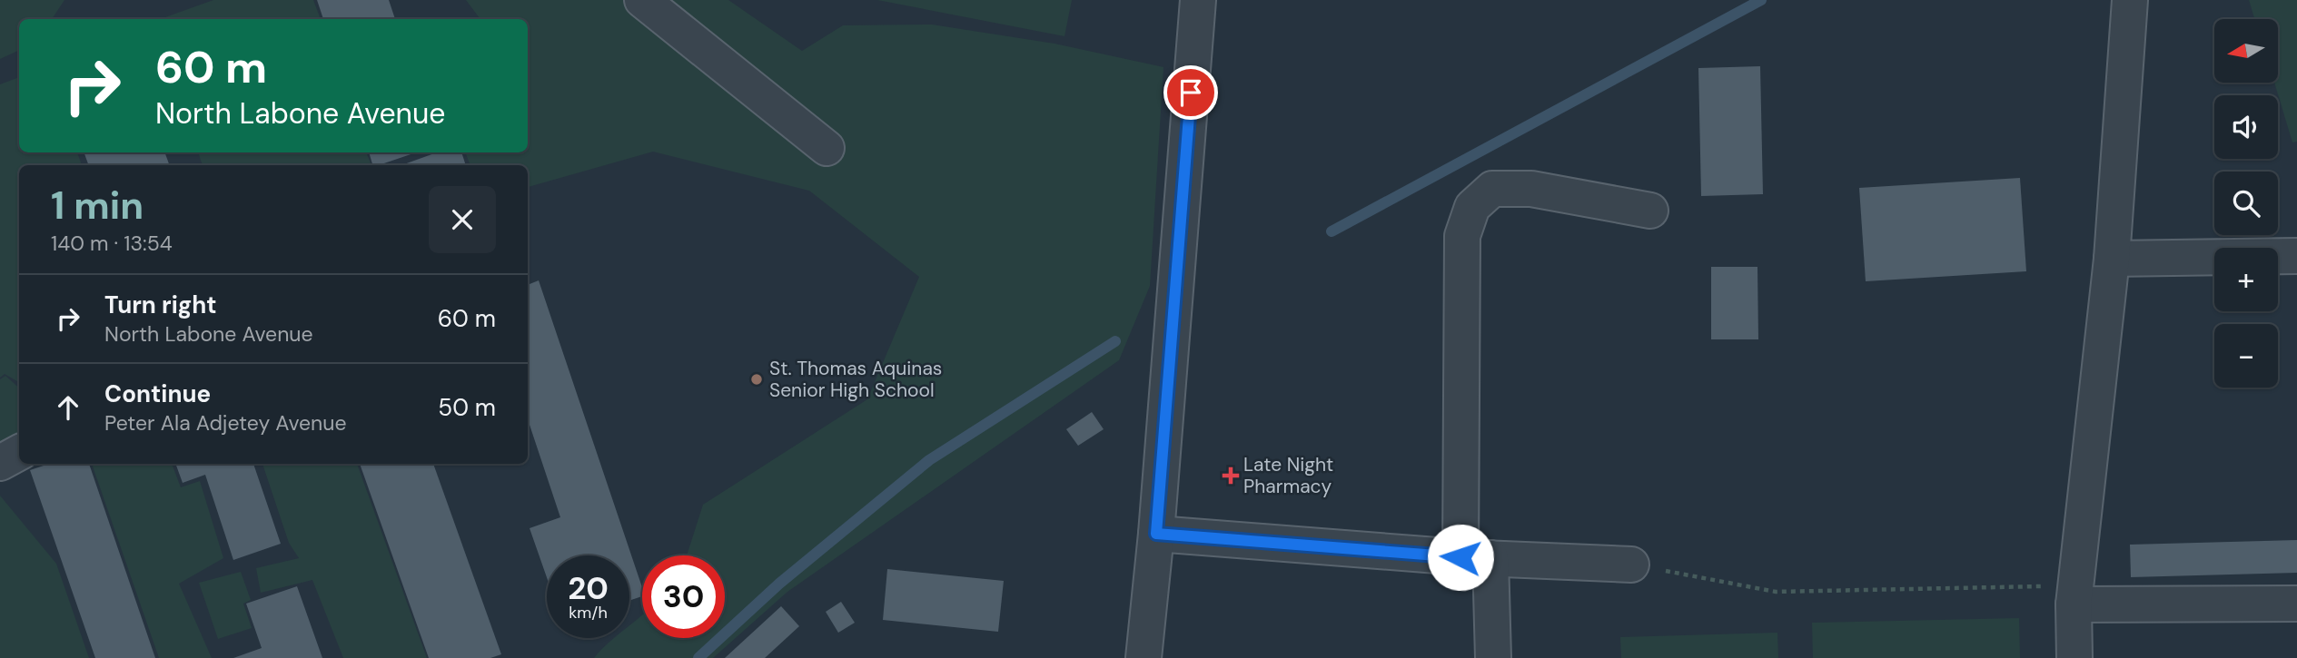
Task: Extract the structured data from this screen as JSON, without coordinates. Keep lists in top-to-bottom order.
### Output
{
  "places": {
    "other": ["St. Thomas Aquinas Senior High School"],
    "health": ["Late Night Pharmacy"]
  },
  "north": "left",
  "page": {
    "map_buttons": ["+", "−"],
    "turn": ["60 m", "North Labone Avenue"],
    "heading": ["1 min", "140 m · 13:54"],
    "list": [
      {
        "name": "Turn right",
        "note": "North Labone Avenue",
        "value": "60 m"
      },
      {
        "name": "Continue",
        "note": "Peter Ala Adjetey Avenue",
        "value": "50 m"
      }
    ],
    "speed": "20 km/h",
    "limit": "30"
  }
}
